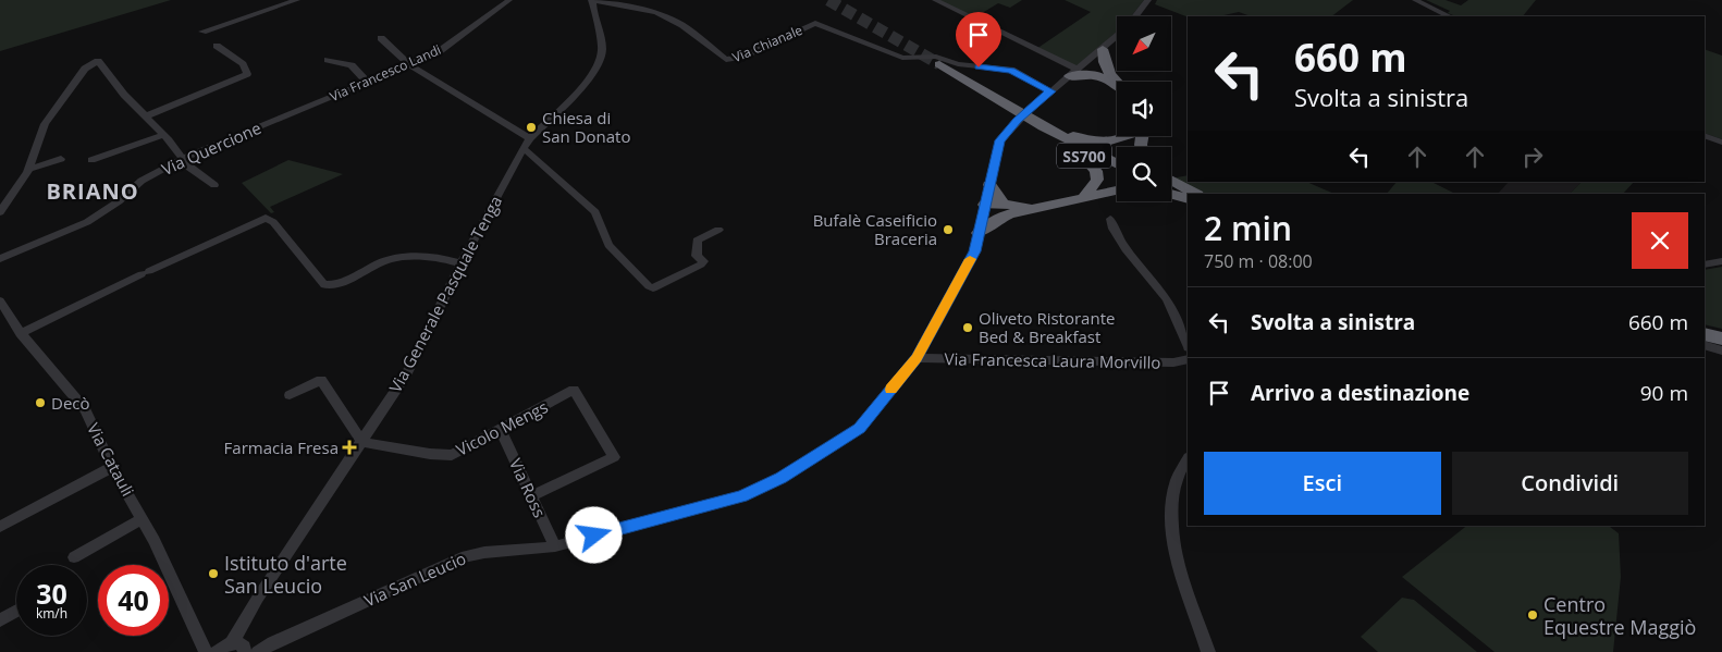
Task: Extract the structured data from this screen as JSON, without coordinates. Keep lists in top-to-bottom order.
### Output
{
  "streets": {
    "highway": ["SS700"],
    "street": [
      "Via Chianale",
      "Via Francesco Landi",
      "Via Quercione",
      "Via Generale Pasquale Tenga",
      "Via Francesca Laura Morvillo",
      "Vicolo Mengs",
      "Via Catauli",
      "Via Ross",
      "Via San Leucio"
    ]
  },
  "crossings": [
    ["Via Chianale", "Via Generale Pasquale Tenga"],
    ["Via Chianale", "Via San Leucio"],
    ["Via Francesco Landi", "Via Quercione"],
    ["SS700", "Via San Leucio"],
    ["Via Generale Pasquale Tenga", "Vicolo Mengs"],
    ["Via Generale Pasquale Tenga", "Via San Leucio"],
    ["Via Francesca Laura Morvillo", "Via San Leucio"],
    ["Vicolo Mengs", "Via Ross"],
    ["Via Ross", "Via San Leucio"]
  ],
  "districts": ["BRIANO"],
  "places": {
    "other": [
      "Chiesa di San Donato",
      "Bufalè Caseificio Braceria",
      "Oliveto Ristorante Bed & Breakfast",
      "Decò",
      "Istituto d'arte San Leucio",
      "Centro Equestre Maggiò"
    ],
    "health": ["Farmacia Fresa"]
  },
  "north": "bottom left",
  "page": {
    "turn": ["660 m", "Svolta a sinistra"],
    "heading": ["2 min", "750 m · 08:00"],
    "list": [
      {
        "name": "Svolta a sinistra",
        "value": "660 m"
      },
      {
        "name": "Arrivo a destinazione",
        "value": "90 m"
      }
    ],
    "buttons": ["Esci", "Condividi"],
    "speed": "30 km/h",
    "limit": "40"
  }
}
